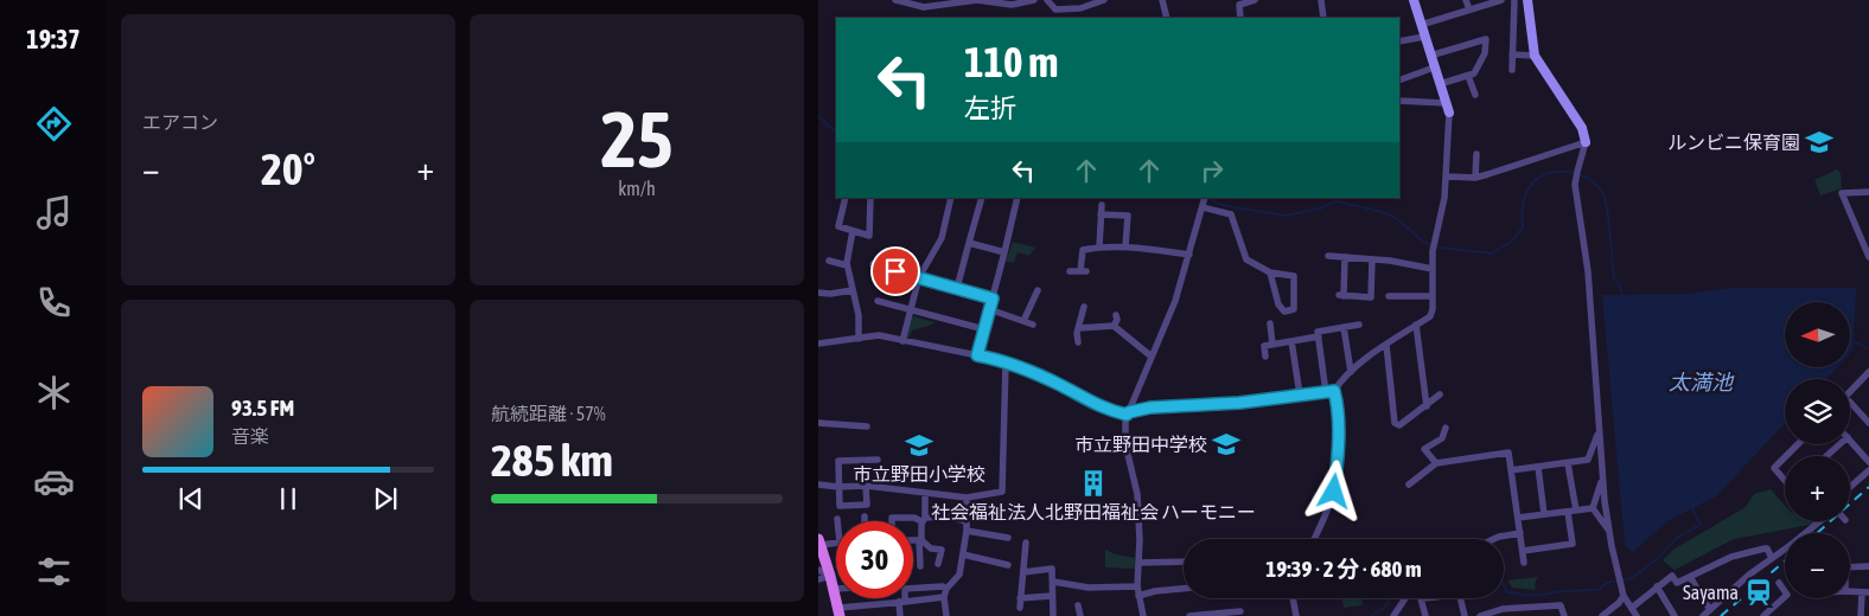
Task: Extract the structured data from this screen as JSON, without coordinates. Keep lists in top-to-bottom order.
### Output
{
  "water": ["太満池"],
  "places": {
    "school or university": ["ルンビニ保育園", "市立野田中学校", "市立野田小学校"],
    "building": ["社会福祉法人北野田福祉会 ハーモニー"],
    "station": ["Sayama"]
  },
  "north": "left",
  "page": {
    "tabs": "19:37",
    "tile": [
      "エアコン",
      ["25", "km/h"],
      ["航続距離 · 57%", "285 km"]
    ],
    "turn": ["110 m", "左折"],
    "heat": ["−", "20°", "+"],
    "map_buttons": ["+", "−"],
    "song": ["93.5 FM", "音楽"],
    "limit": "30",
    "trip": "19:39 · 2 分 · 680 m"
  }
}
